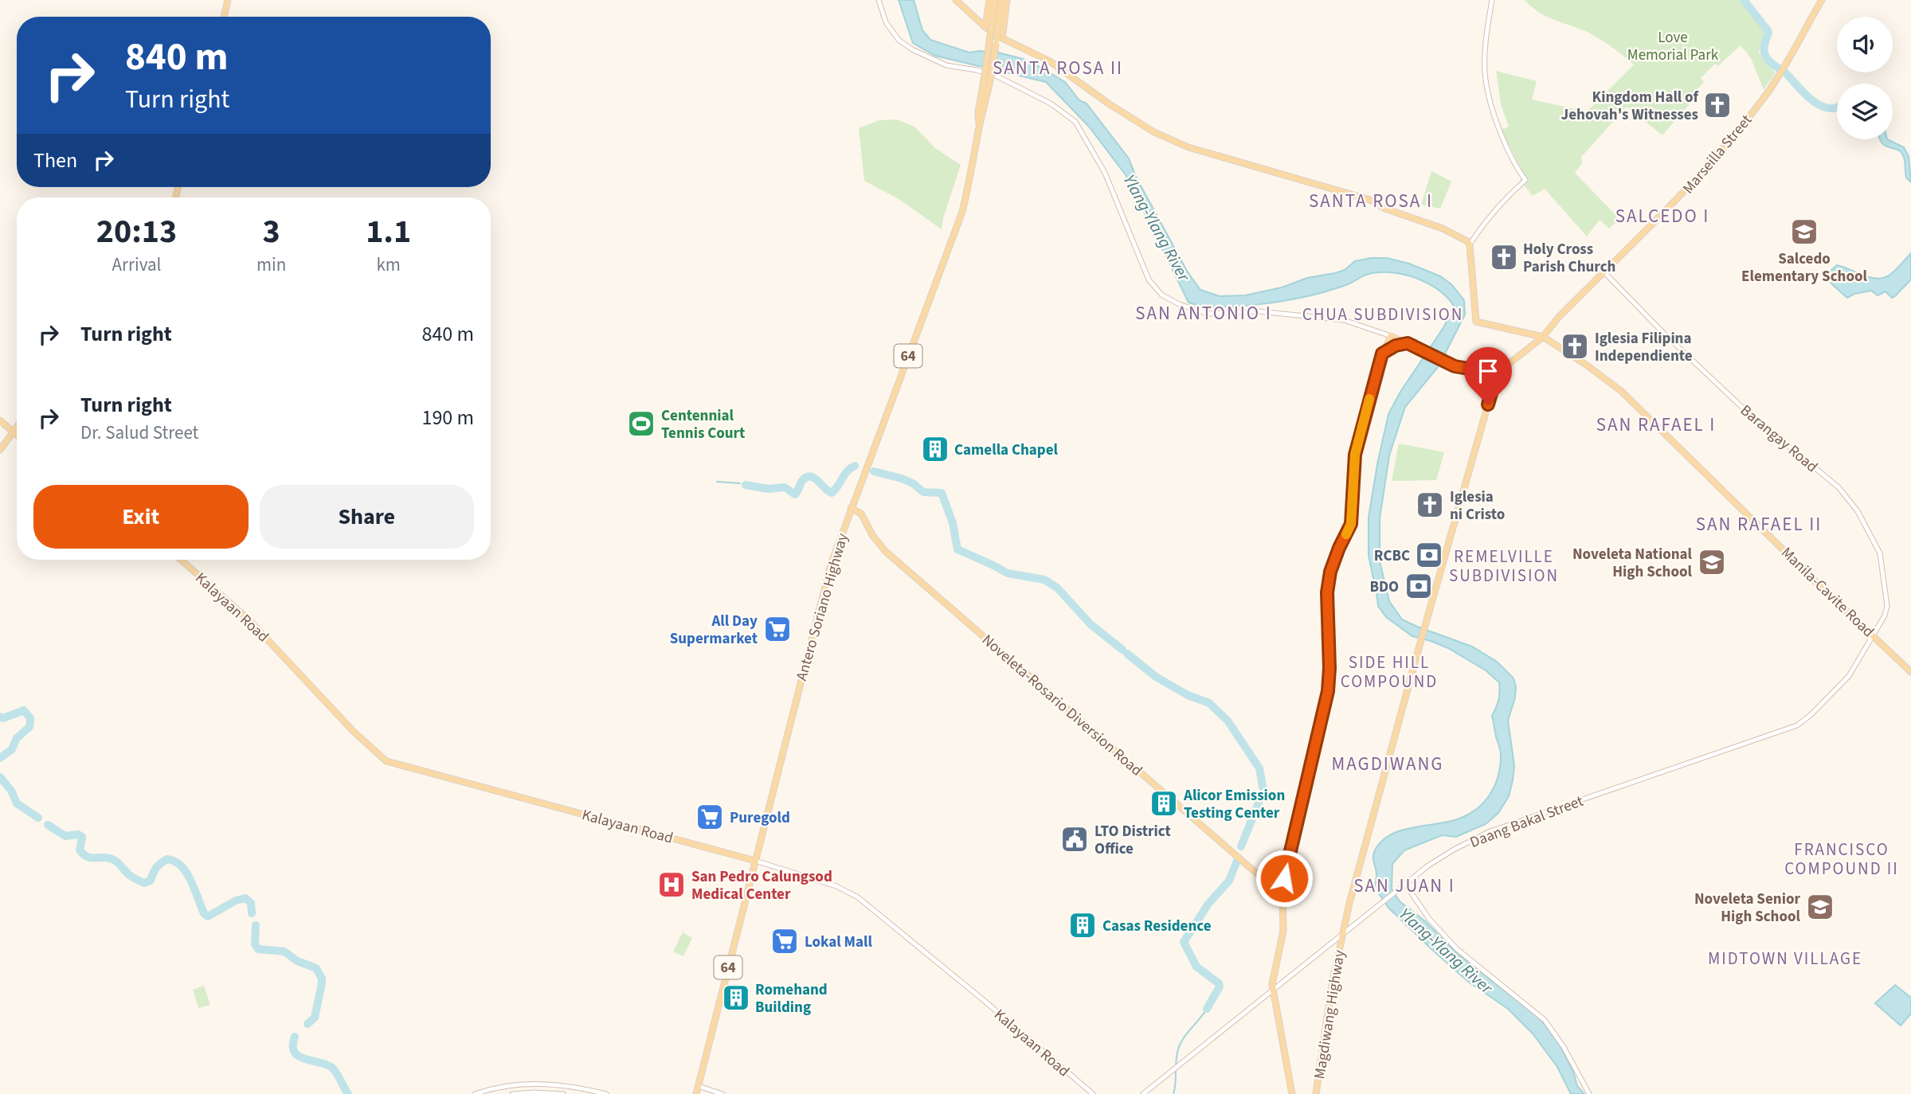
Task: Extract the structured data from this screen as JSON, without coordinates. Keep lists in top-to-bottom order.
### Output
{
  "streets": {
    "main road": [
      "Marseilla Street",
      "64",
      "Manila-Cavite Road",
      "Kalayaan Road",
      "Antero Soriano Highway",
      "Noveleta-Rosario Diversion Road",
      "Magdiwang Highway"
    ],
    "street": ["Barangay Road", "Daang Bakal Street"]
  },
  "crossings": [
    ["Marseilla Street", "Barangay Road"],
    ["Marseilla Street", "Manila-Cavite Road"],
    ["Barangay Road", "Manila-Cavite Road"],
    ["Barangay Road", "Daang Bakal Street"],
    ["Manila-Cavite Road", "Daang Bakal Street"],
    ["Kalayaan Road", "Antero Soriano Highway"],
    ["Antero Soriano Highway", "Noveleta-Rosario Diversion Road"],
    ["Daang Bakal Street", "Magdiwang Highway"]
  ],
  "districts": [
    "SANTA ROSA II",
    "SANTA ROSA I",
    "SALCEDO I",
    "SAN ANTONIO I",
    "CHUA SUBDIVISION",
    "SAN RAFAEL I",
    "SAN RAFAEL II",
    "REMELVILLE SUBDIVISION",
    "SIDE HILL COMPOUND",
    "MAGDIWANG",
    "FRANCISCO COMPOUND II",
    "SAN JUAN I",
    "MIDTOWN VILLAGE"
  ],
  "water": ["Ylang-Ylang River"],
  "parks": ["Love Memorial Park"],
  "places": {
    "church": [
      "Kingdom Hall of Jehovah's Witnesses",
      "Holy Cross Parish Church",
      "Iglesia Filipina Independiente",
      "Iglesia ni Cristo"
    ],
    "school or university": ["Salcedo Elementary School", "Noveleta National High School", "Noveleta Senior High School"],
    "sports": ["Centennial Tennis Court"],
    "building": [
      "Camella Chapel",
      "Alicor Emission Testing Center",
      "Casas Residence",
      "Romehand Building"
    ],
    "bank": ["RCBC", "BDO"],
    "supermarket": ["All Day Supermarket", "Puregold", "Lokal Mall"],
    "public building": ["LTO District Office"],
    "hospital": ["San Pedro Calungsod Medical Center"]
  },
  "page": {
    "turn": ["840 m", "Turn right"],
    "then": "Then",
    "eta": [
      "20:13",
      "Arrival",
      "3",
      "min",
      "1.1",
      "km"
    ],
    "list": [
      {
        "name": "Turn right",
        "value": "840 m"
      },
      {
        "name": "Turn right",
        "note": "Dr. Salud Street",
        "value": "190 m"
      }
    ],
    "buttons": ["Exit", "Share"]
  }
}
